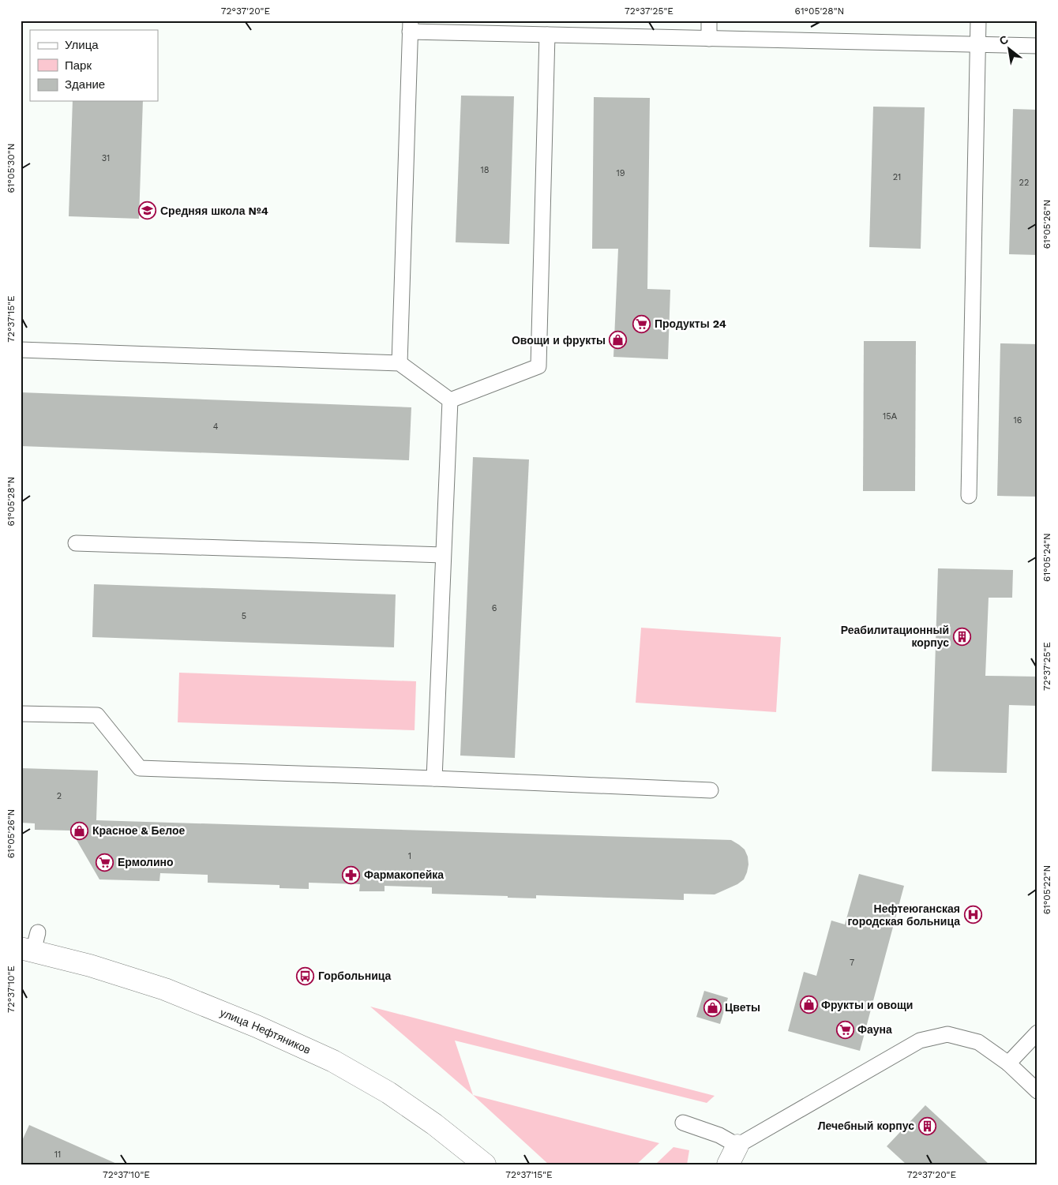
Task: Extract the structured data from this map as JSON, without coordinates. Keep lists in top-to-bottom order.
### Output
{
  "streets": {
    "main road": ["улица Нефтяников"]
  },
  "places": {
    "school or university": ["Средняя школа №4"],
    "supermarket": ["Продукты 24", "Ермолино", "Фауна"],
    "shop": [
      "Овощи и фрукты",
      "Красное & Белое",
      "Фрукты и овощи",
      "Цветы"
    ],
    "building": ["Реабилитационный корпус", "Лечебный корпус"],
    "pharmacy": ["Фармакопейка"],
    "hospital": ["Нефтеюганская городская больница"],
    "bus stop": ["Горбольница"]
  },
  "house_numbers": [
    "31",
    "18",
    "19",
    "21",
    "22",
    "15А",
    "16",
    "4",
    "6",
    "5",
    "2",
    "1",
    "7",
    "11"
  ],
  "legend": ["Улица", "Парк", "Здание"],
  "north": "top left",
  "coordinates": [
    "72°37'20\"E",
    "72°37'25\"E",
    "61°05'28\"N",
    "61°05'30\"N",
    "61°05'26\"N",
    "72°37'15\"E",
    "61°05'24\"N",
    "61°05'22\"N",
    "72°37'10\"E"
  ]
}
